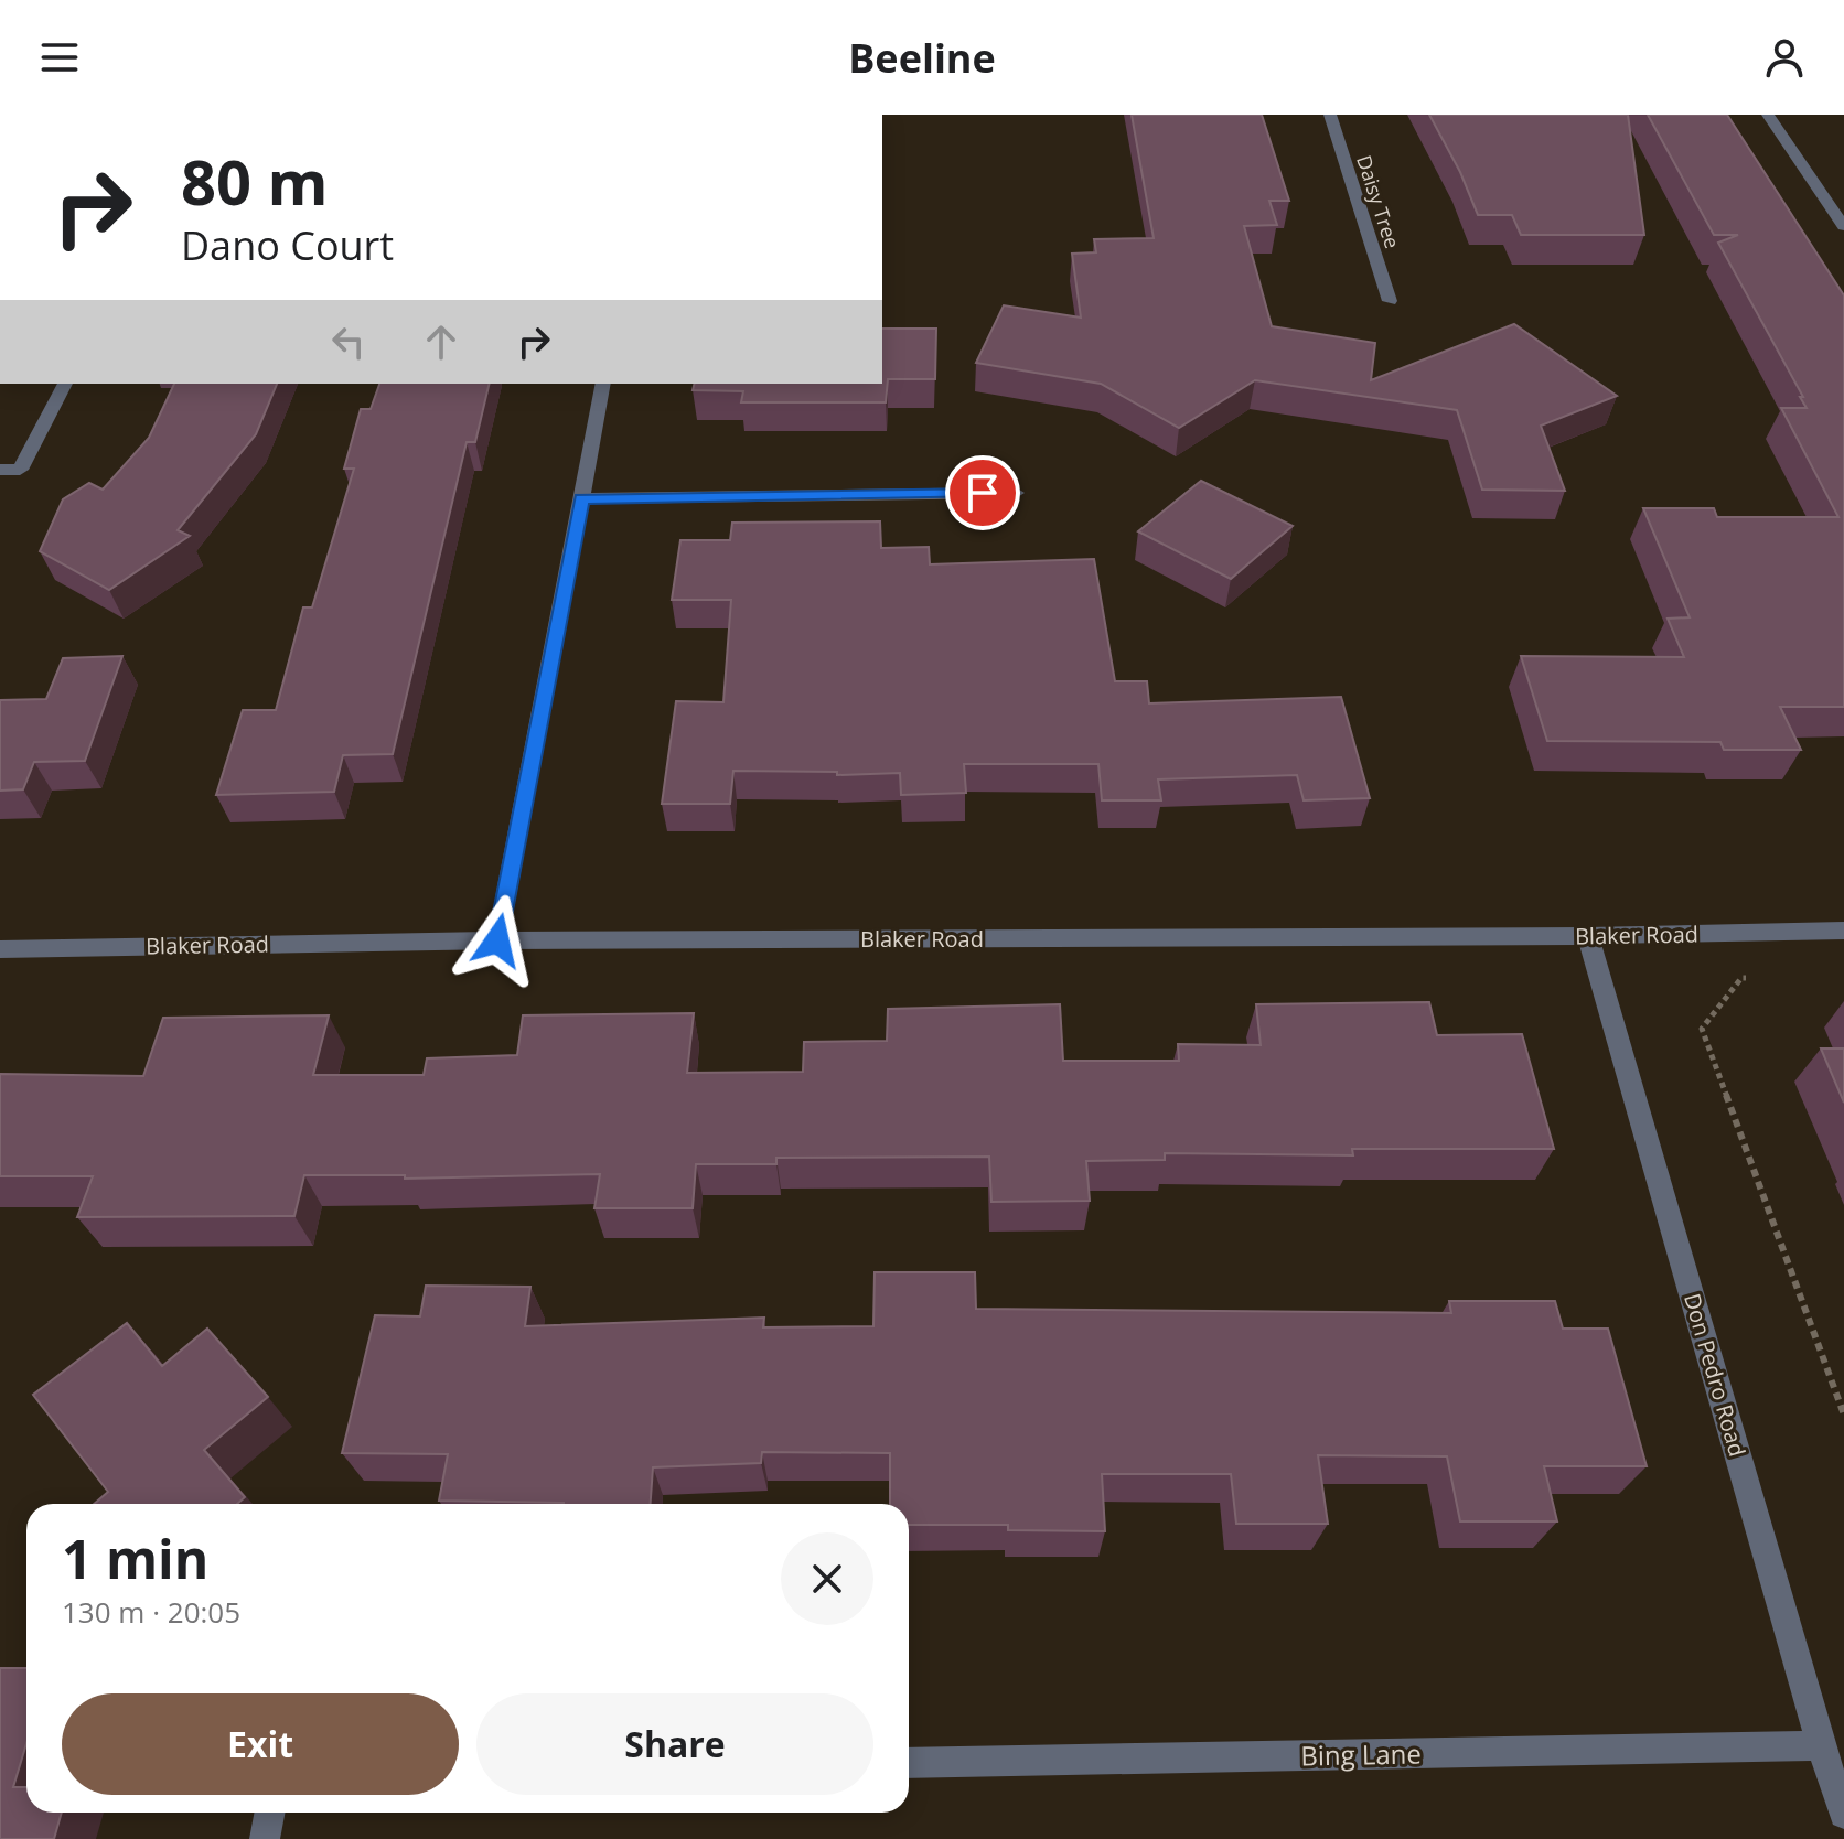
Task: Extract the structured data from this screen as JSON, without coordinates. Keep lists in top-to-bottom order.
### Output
{
  "streets": {
    "street": [
      "Daisy Tree",
      "Blaker Road",
      "Don Pedro Road",
      "Bing Lane"
    ]
  },
  "crossings": [
    ["Blaker Road", "Don Pedro Road"],
    ["Don Pedro Road", "Bing Lane"]
  ],
  "page": {
    "header": "Beeline",
    "turn": ["80 m", "Dano Court"],
    "heading": ["1 min", "130 m · 20:05"],
    "buttons": ["Exit", "Share"]
  }
}
